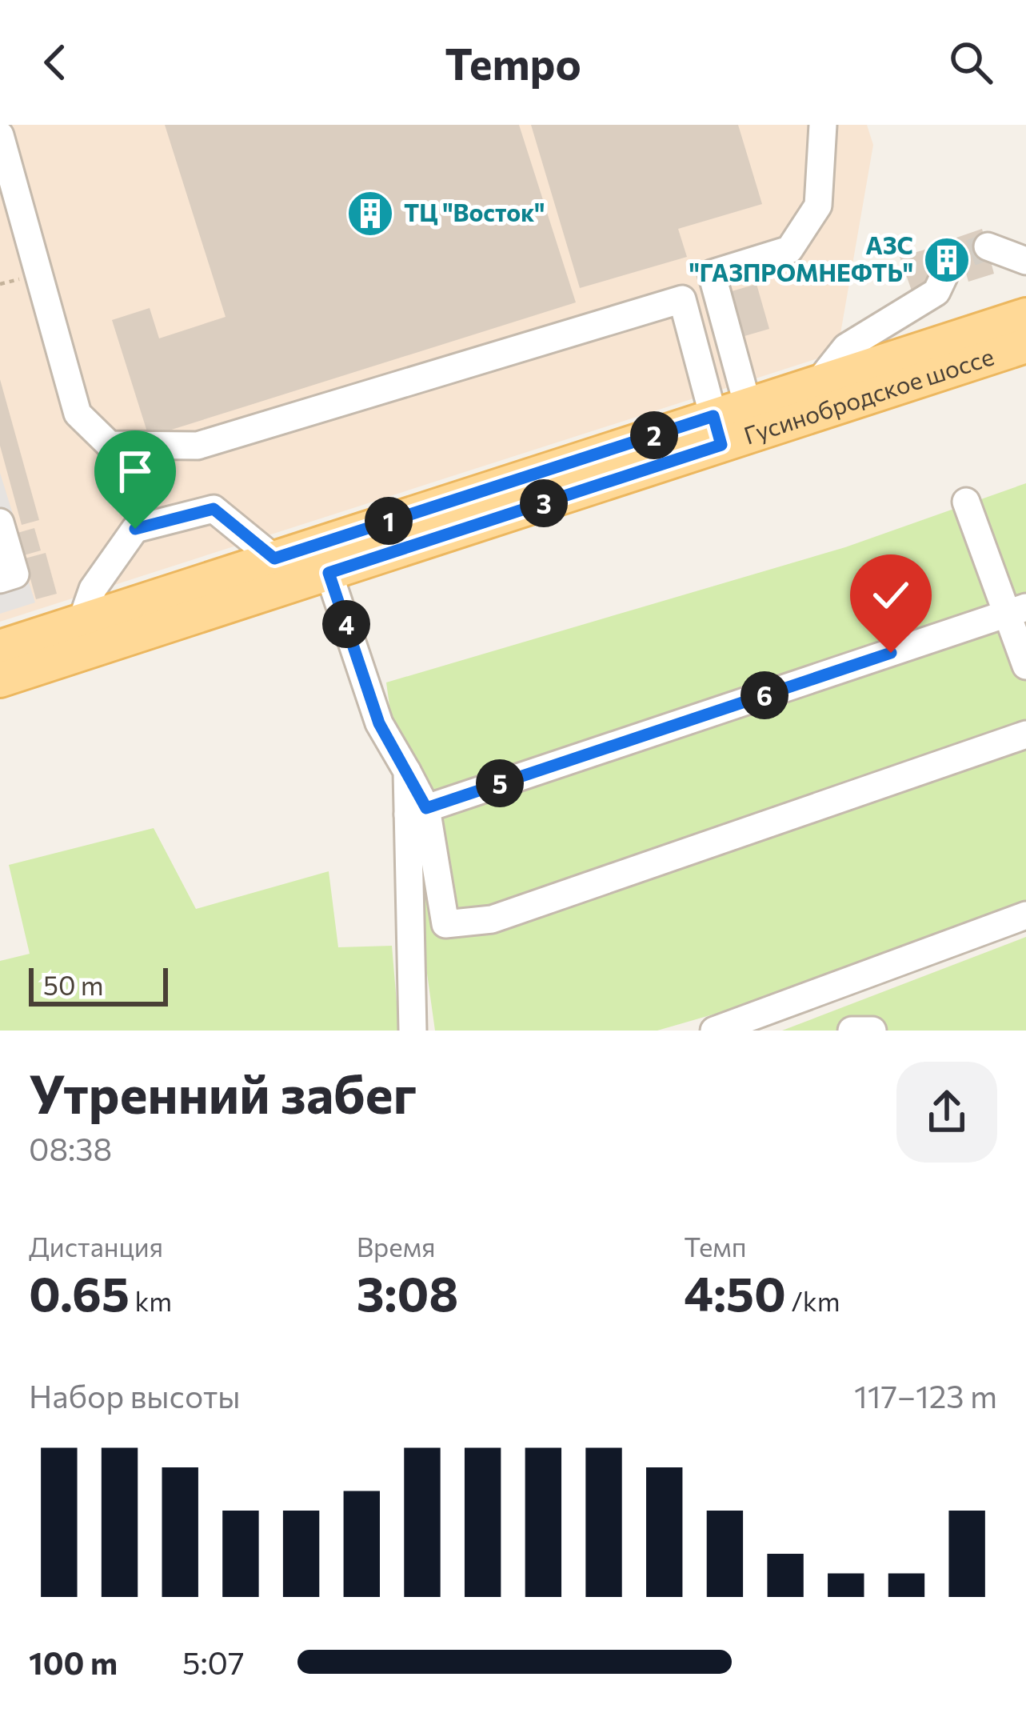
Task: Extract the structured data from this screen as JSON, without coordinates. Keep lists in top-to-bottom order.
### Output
{
  "streets": {
    "main road": ["Гусинобродское шоссе"]
  },
  "places": {
    "building": ["ТЦ \"Восток\"", "АЗС \"ГАЗПРОМНЕФТЬ\""]
  },
  "scale_bar": "50 m",
  "page": {
    "header": "Tempo",
    "pins": [
      "2",
      "3",
      "1",
      "4",
      "6",
      "5"
    ],
    "scale": "50 m",
    "heading": ["Утренний забег", "08:38"],
    "stats": [
      ["Дистанция", "0.65 km"],
      ["Время", "3:08"],
      ["Темп", "4:50 /km"]
    ],
    "chart": ["Набор высоты", "117–123 m"],
    "list": [
      {
        "name": "100 m",
        "note": "5:07"
      }
    ]
  }
}
